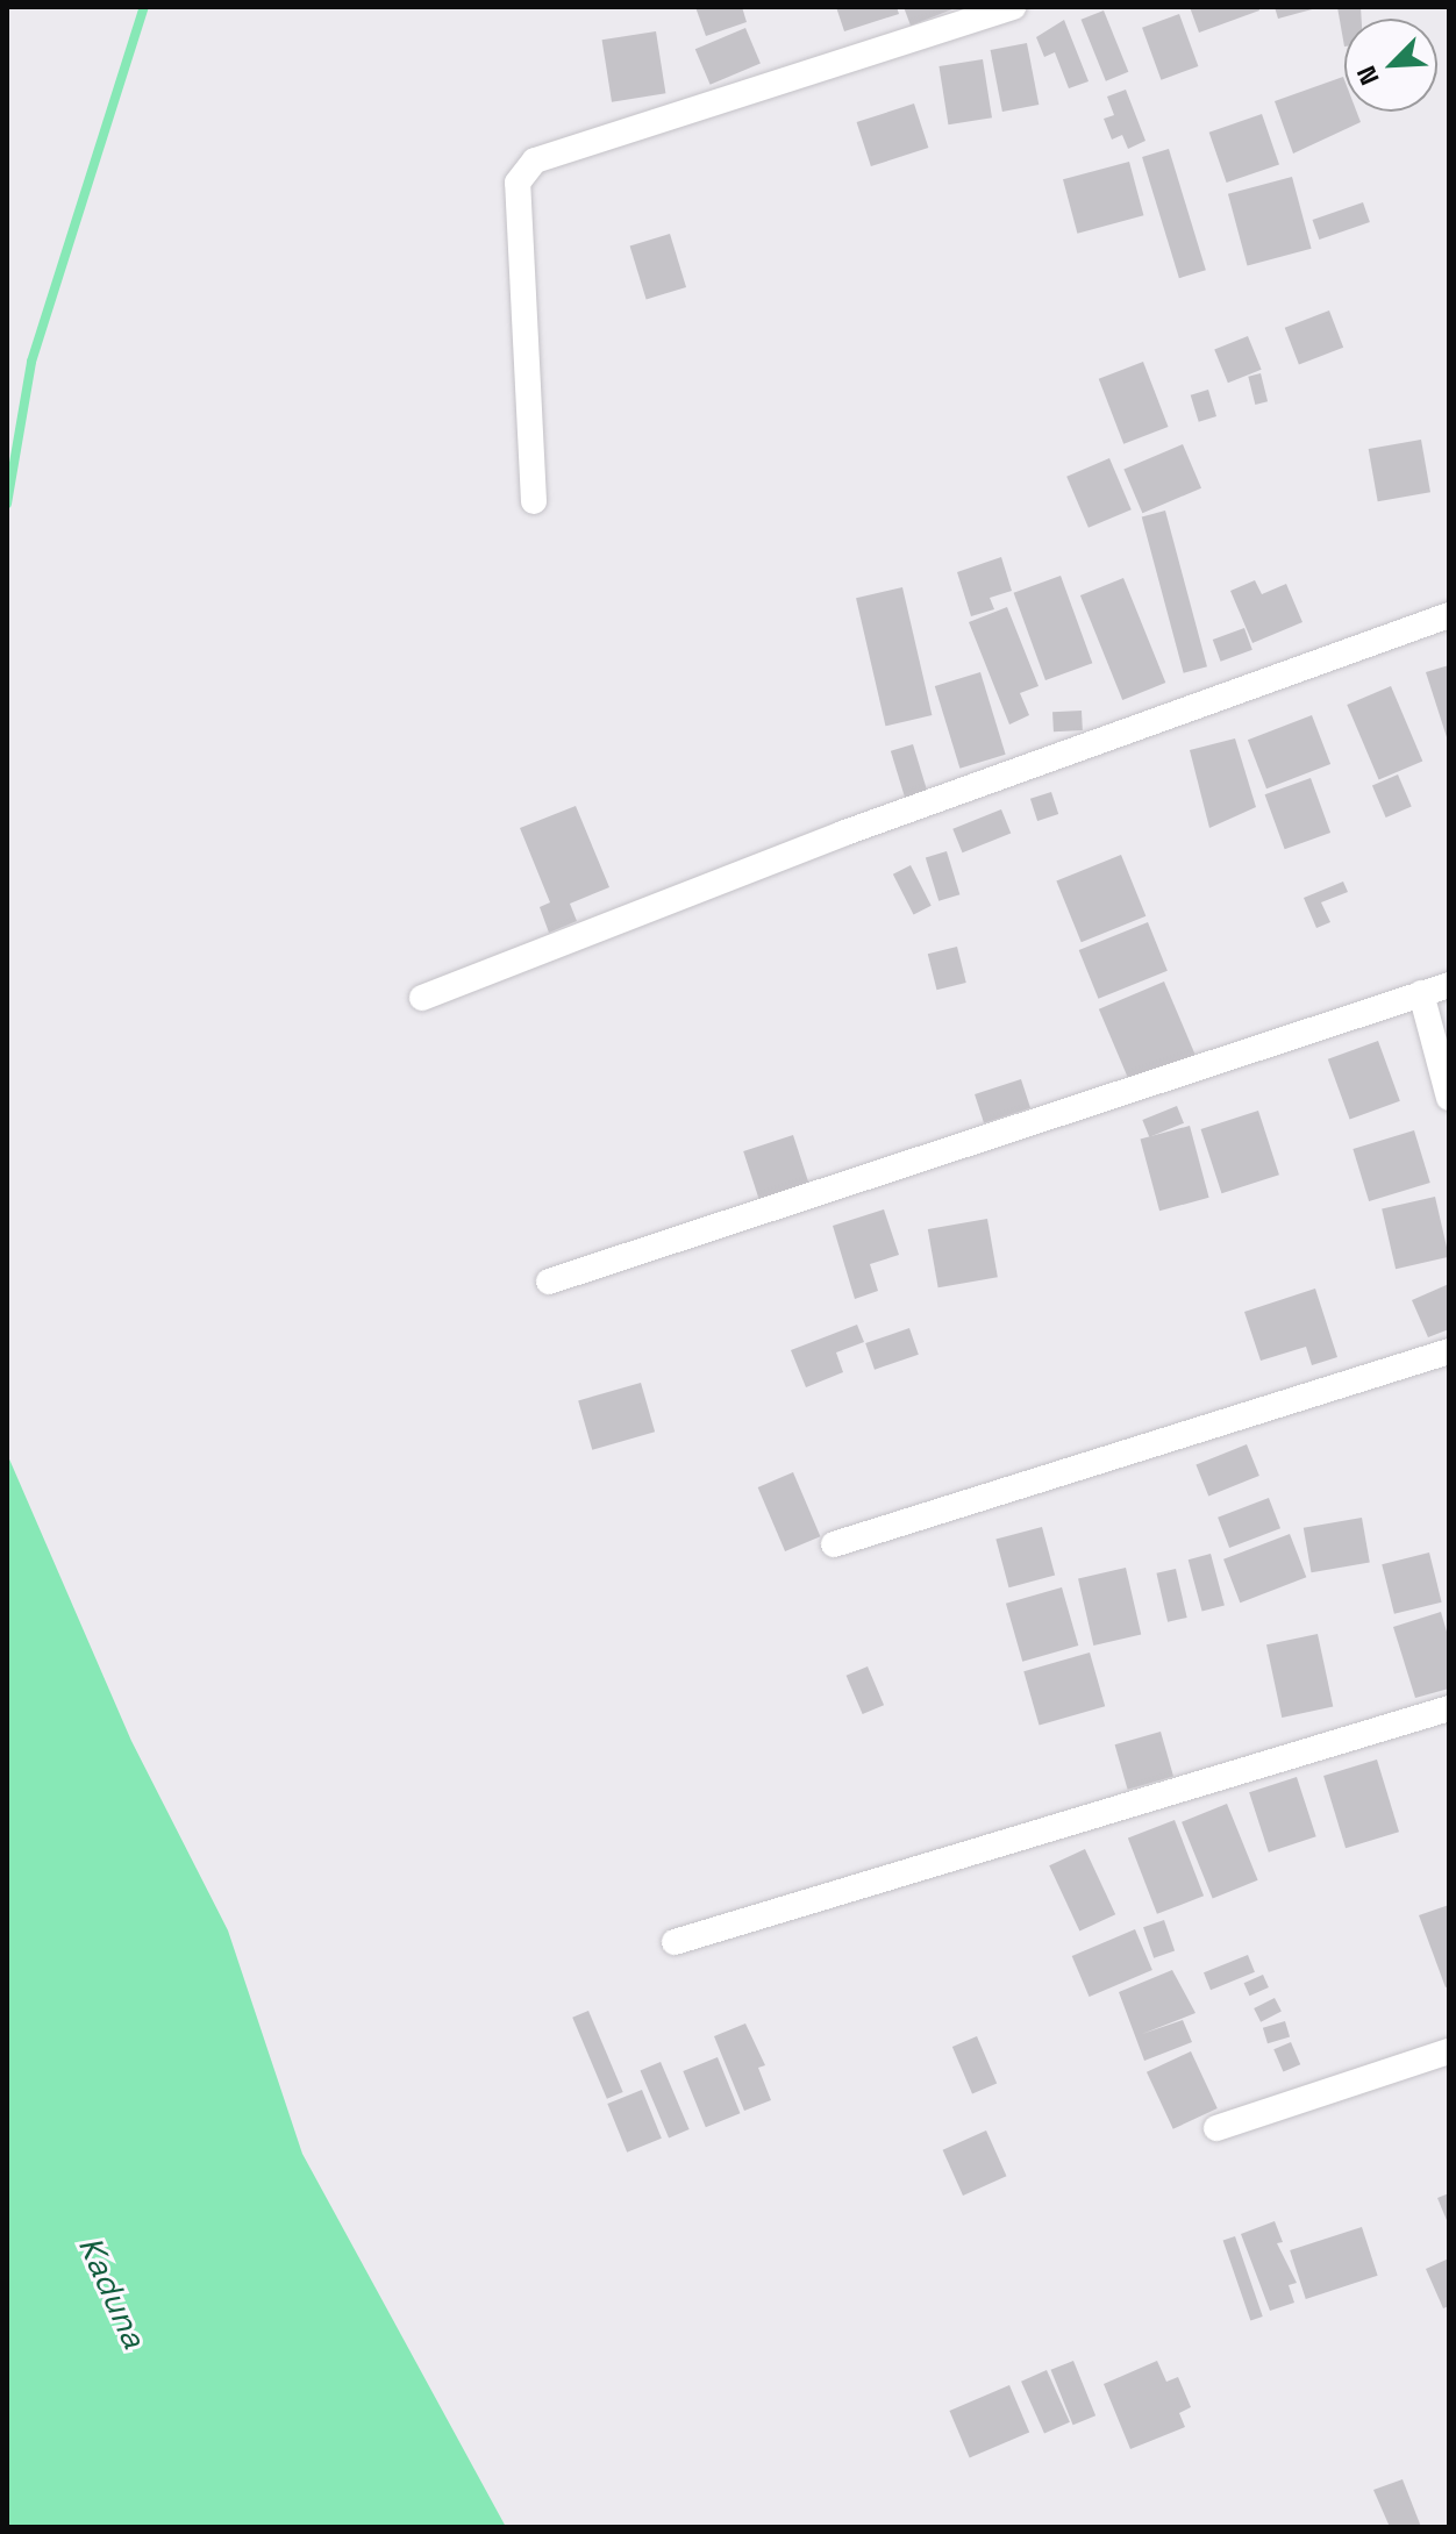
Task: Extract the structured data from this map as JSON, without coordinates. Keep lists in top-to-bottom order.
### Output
{
  "water": ["Kaduna"],
  "north": "bottom left"
}
